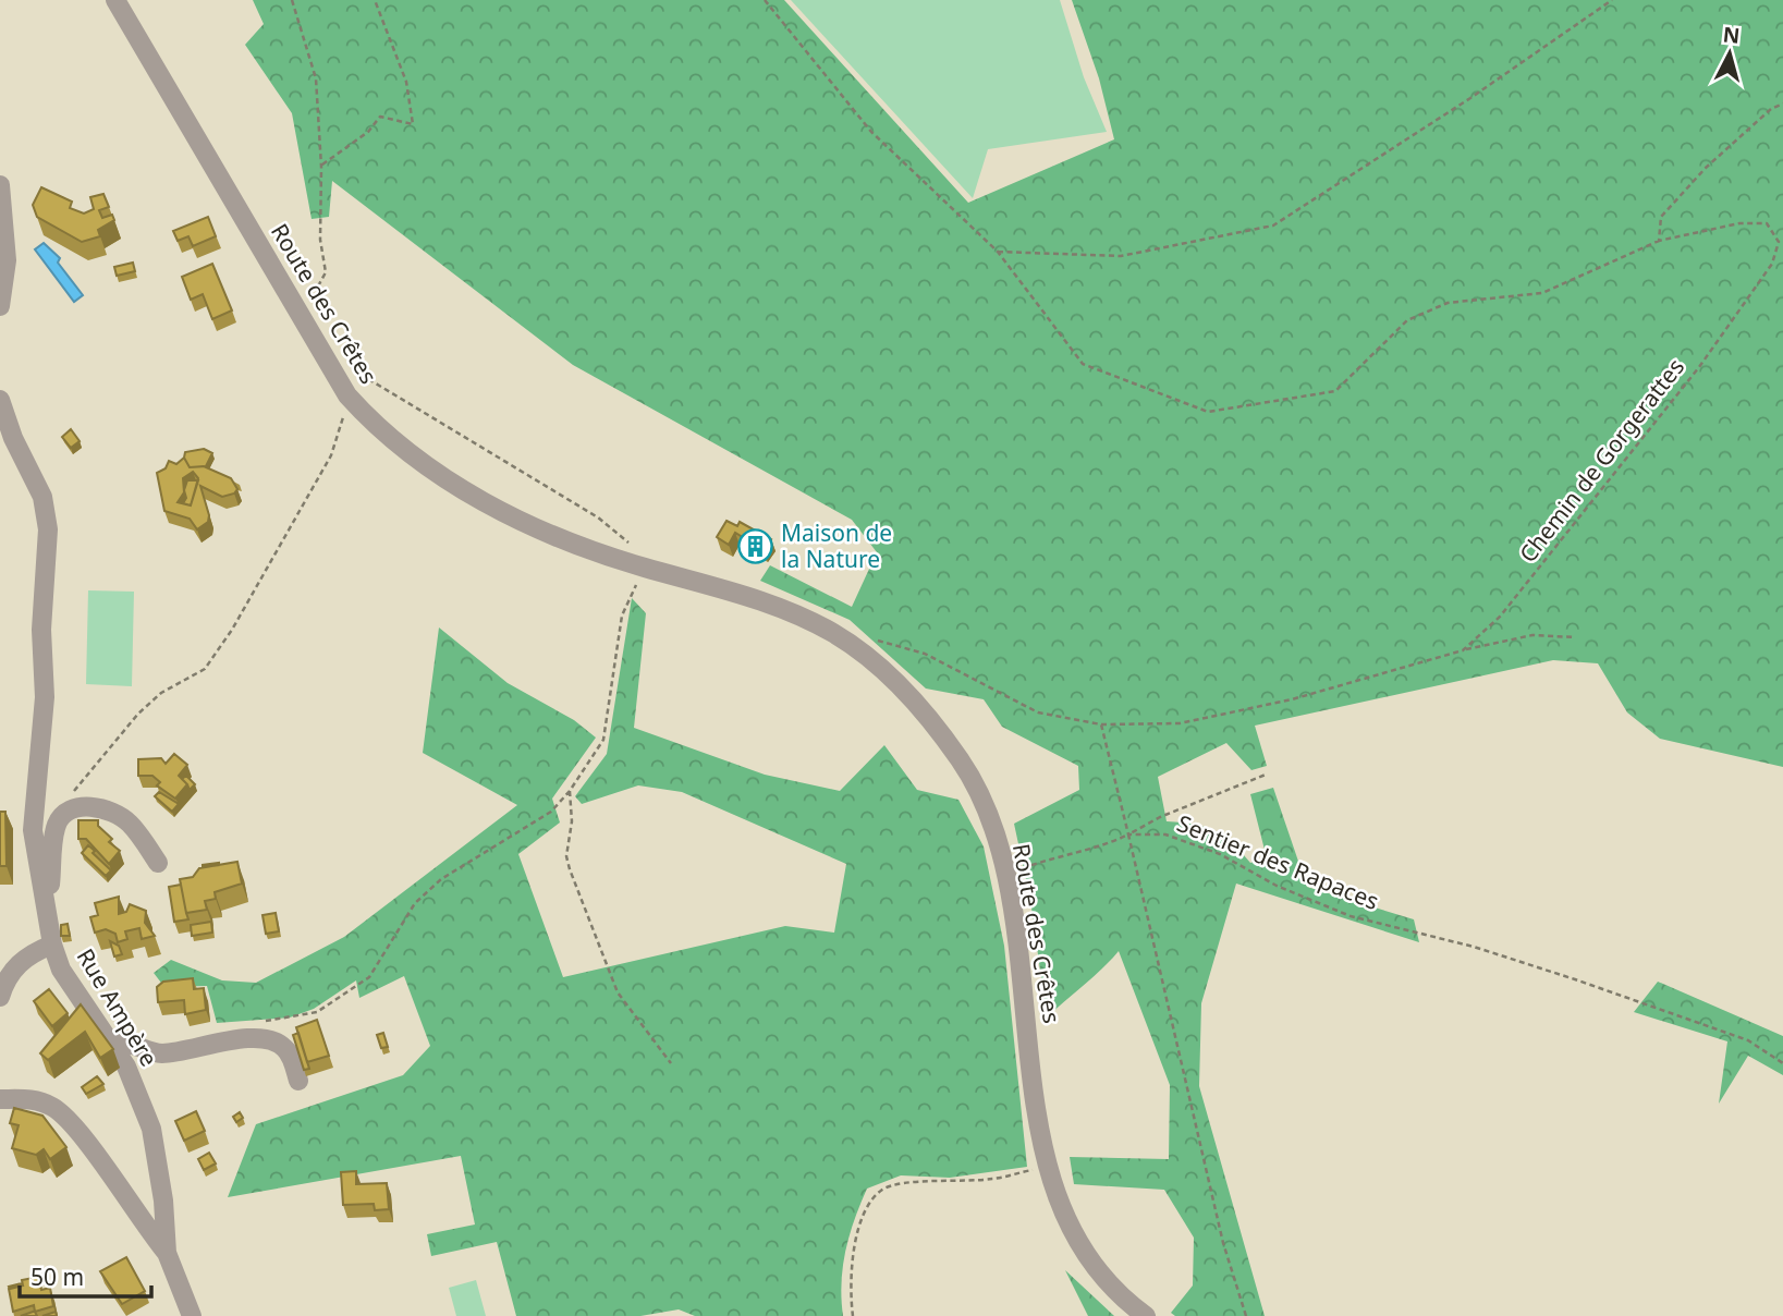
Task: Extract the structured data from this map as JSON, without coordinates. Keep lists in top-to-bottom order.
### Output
{
  "streets": {
    "street": ["Route des Crêtes", "Rue Ampère"],
    "path": ["Chemin de Gorgerattes", "Sentier des Rapaces"]
  },
  "places": {
    "building": ["Maison de la Nature"]
  },
  "scale_bar": "50 m",
  "north": "top"
}
